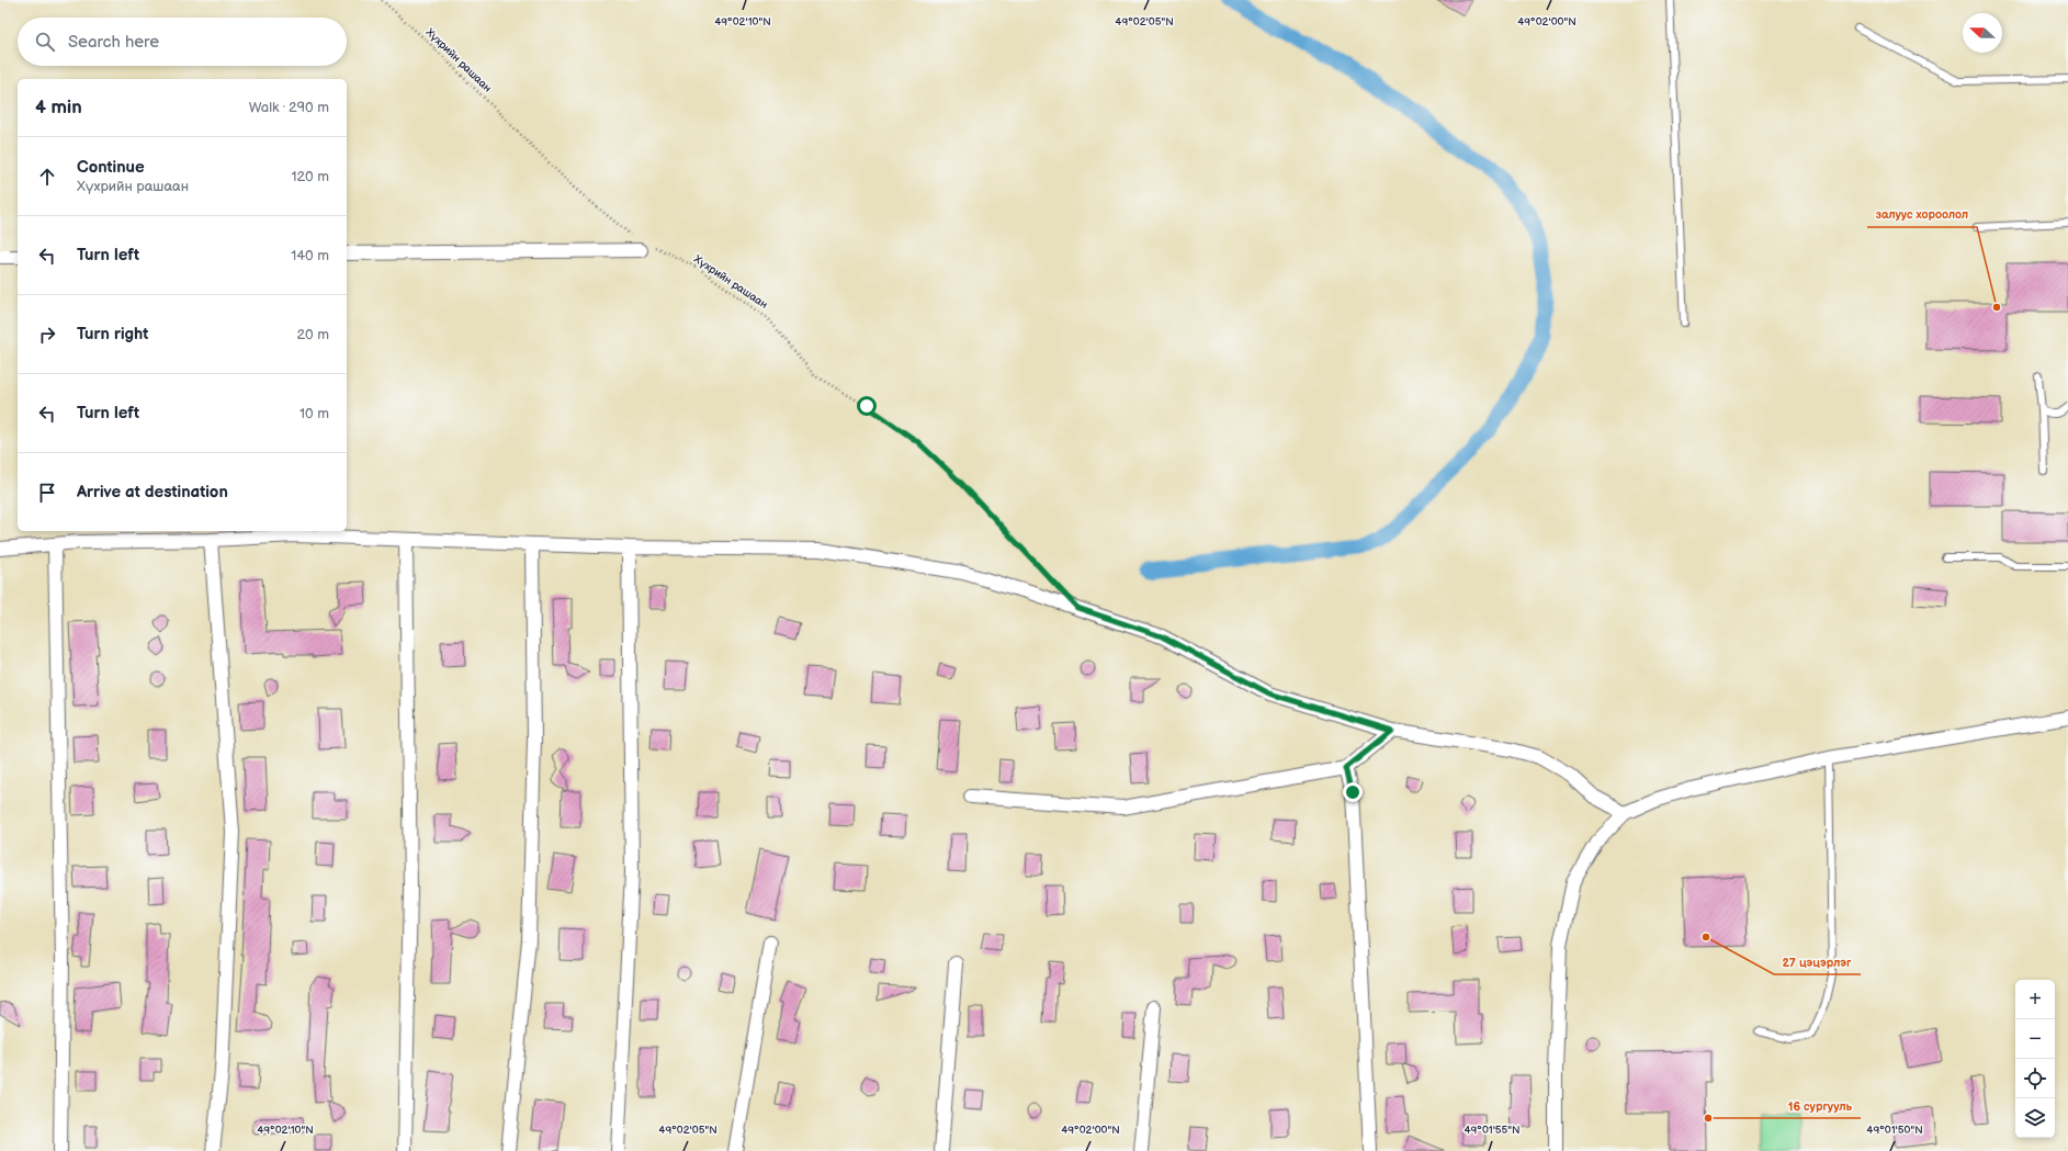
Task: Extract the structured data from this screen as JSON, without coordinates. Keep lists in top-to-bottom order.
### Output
{
  "streets": {
    "path": ["Хүхрийн рашаан"]
  },
  "places": ["залуус хороолол", "27 цэцэрлэг", "16 сургууль"],
  "north": "left",
  "page": {
    "search": "Search here",
    "heading": ["4 min", "Walk · 290 m"],
    "list": [
      ["Continue", "Хүхрийн рашаан", "120 m"],
      ["Turn left", "140 m"],
      ["Turn right", "20 m"],
      ["Turn left", "10 m"],
      "Arrive at destination"
    ],
    "map_buttons": ["+", "−"]
  },
  "coordinates": [
    "49°02'10\"N",
    "49°02'05\"N",
    "49°02'00\"N",
    "49°01'55\"N",
    "49°01'50\"N"
  ]
}
